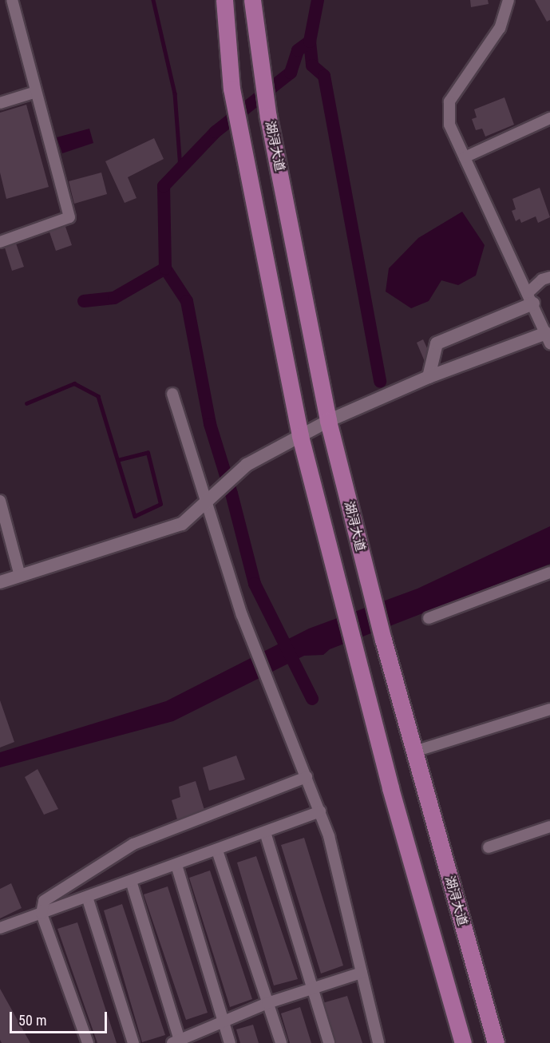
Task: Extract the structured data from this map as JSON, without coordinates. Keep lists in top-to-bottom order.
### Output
{
  "streets": {
    "main road": ["湖浔大道"]
  },
  "scale_bar": "50 m"
}
